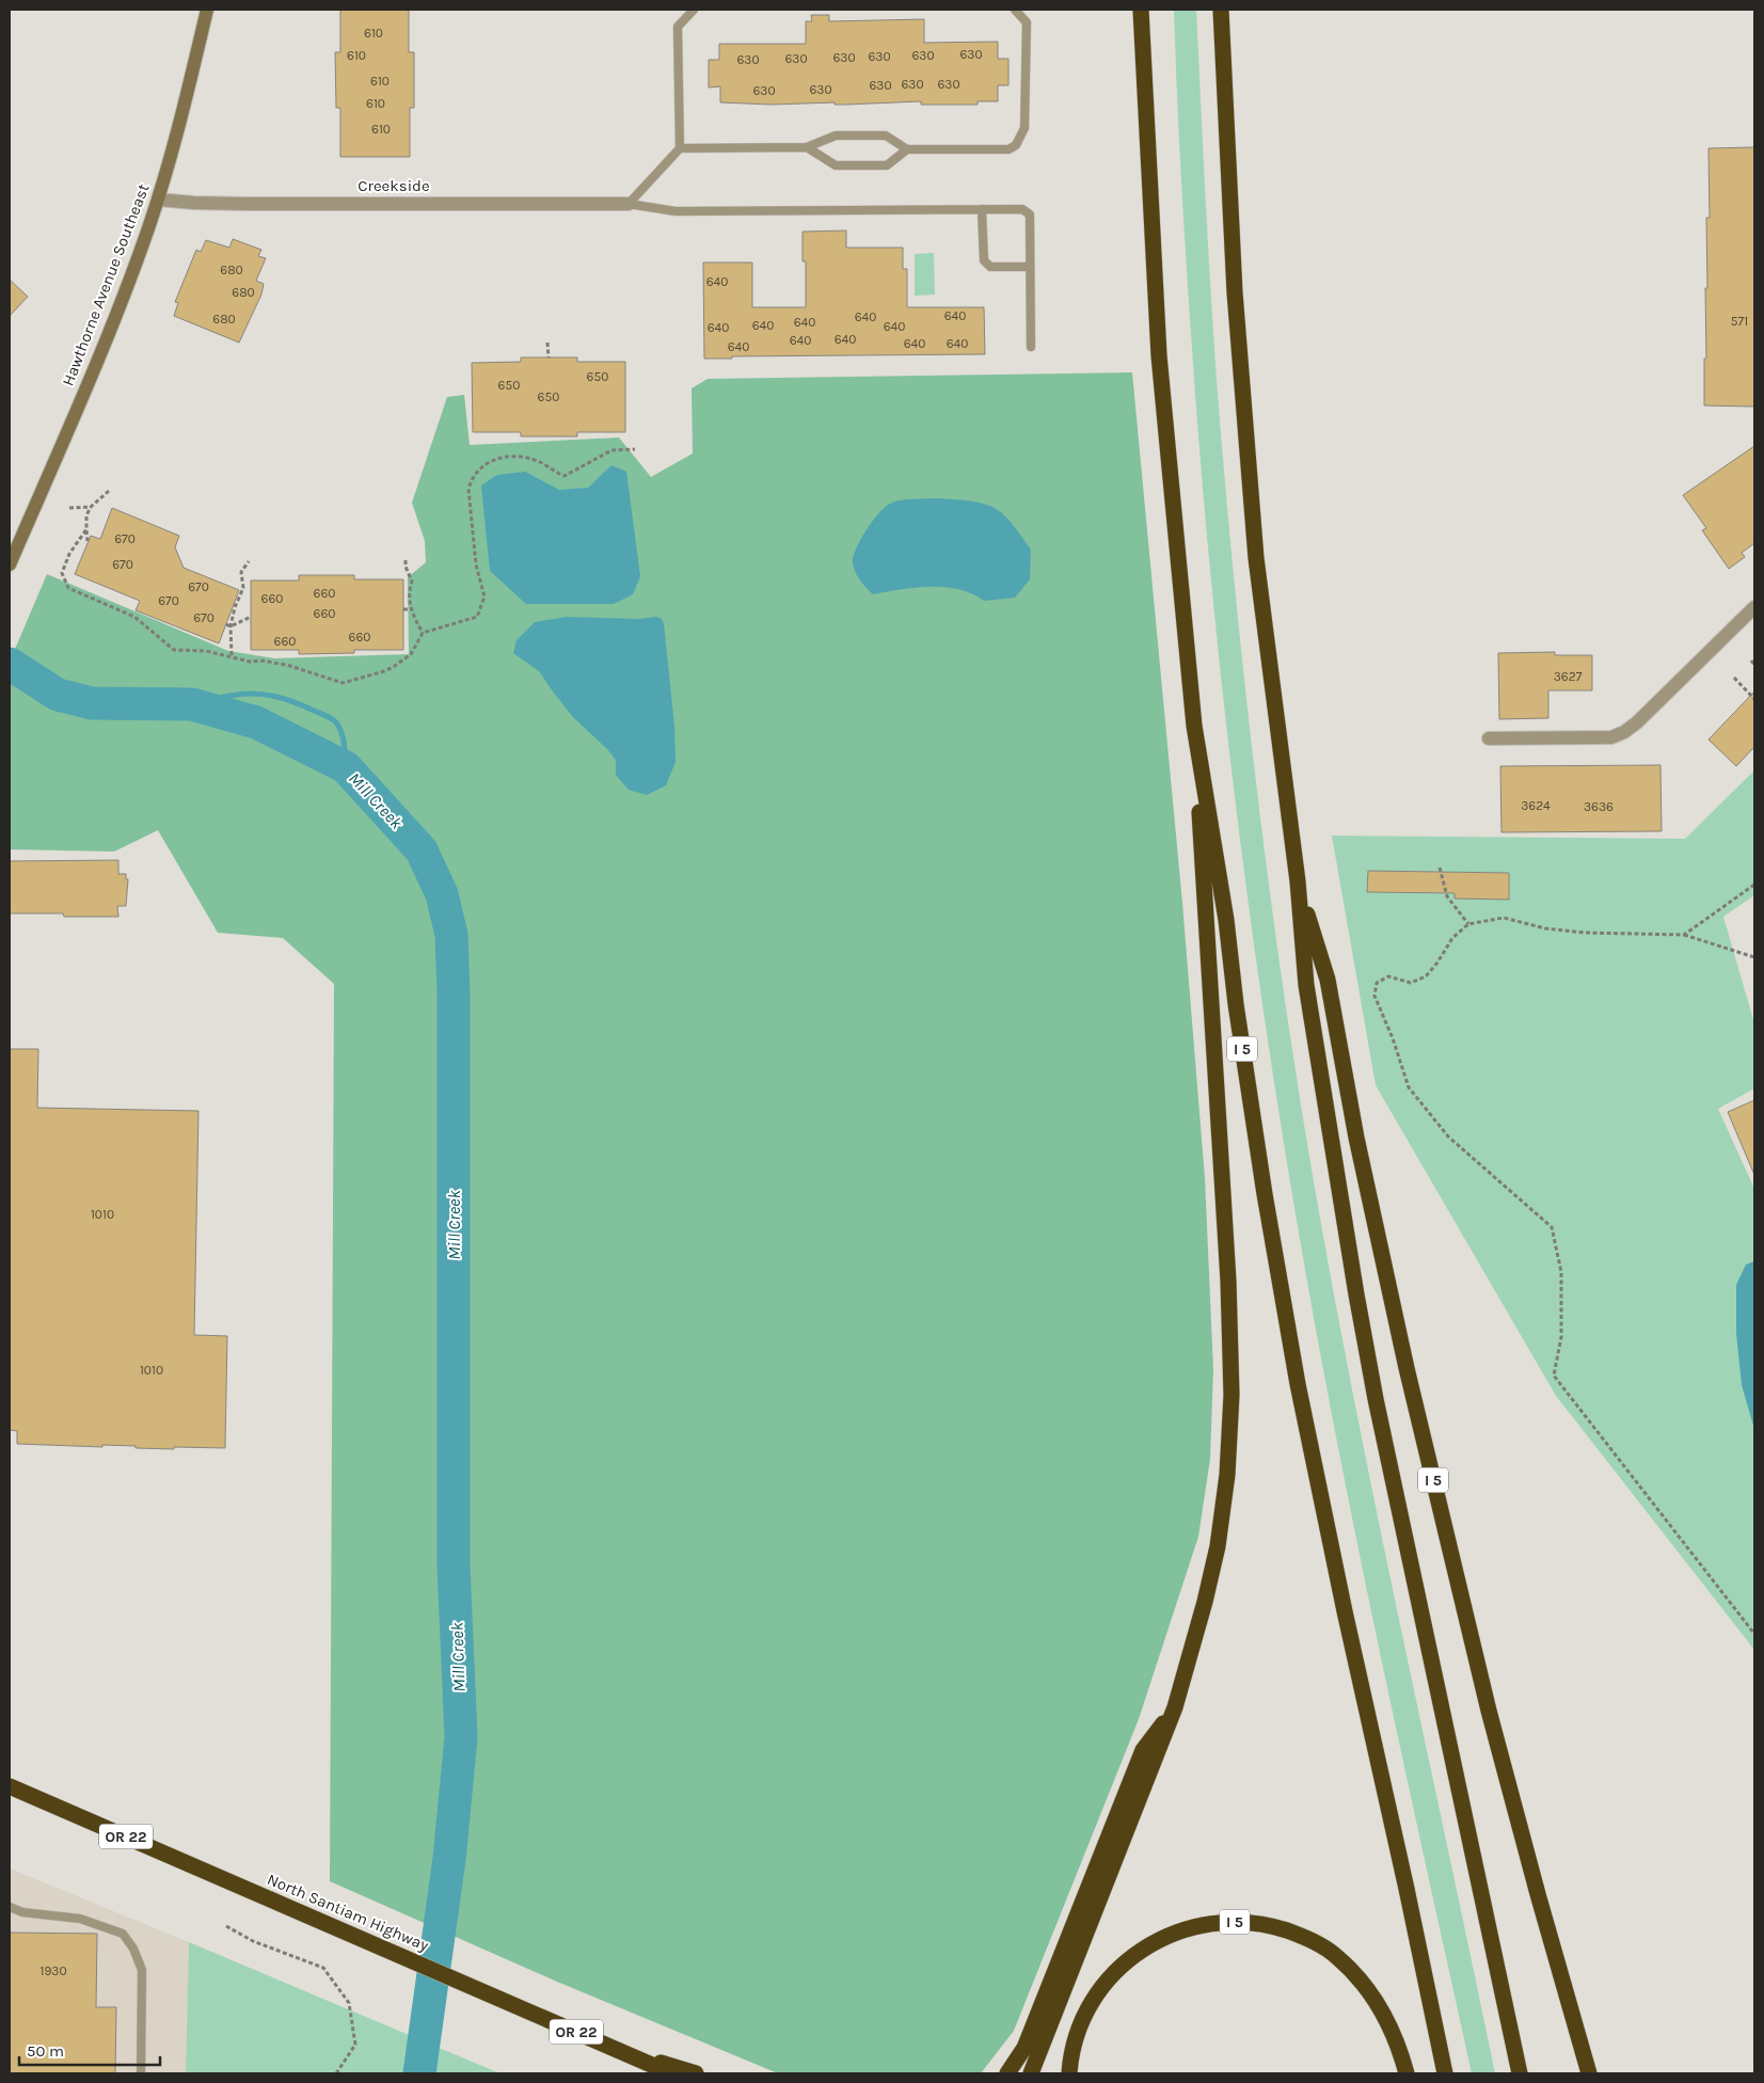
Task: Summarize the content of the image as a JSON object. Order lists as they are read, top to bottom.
{
  "streets": {
    "highway": ["I 5", "OR 22", "North Santiam Highway"],
    "main road": ["Hawthorne Avenue Southeast"],
    "street": ["Creekside"]
  },
  "crossings": [
    ["Creekside", "Hawthorne Avenue Southeast"]
  ],
  "water": ["Mill Creek"],
  "house_numbers": [
    "610",
    "630",
    "610",
    "630",
    "630",
    "630",
    "630",
    "630",
    "610",
    "630",
    "630",
    "630",
    "630",
    "630",
    "610",
    "610",
    "680",
    "640",
    "680",
    "640",
    "640",
    "680",
    "571",
    "640",
    "640",
    "640",
    "640",
    "640",
    "640",
    "640",
    "640",
    "640",
    "650",
    "650",
    "650",
    "670",
    "670",
    "670",
    "660",
    "660",
    "670",
    "660",
    "670",
    "660",
    "660",
    "3627",
    "3624",
    "3636",
    "1010",
    "1010",
    "1930"
  ],
  "scale_bar": "50 m"
}
